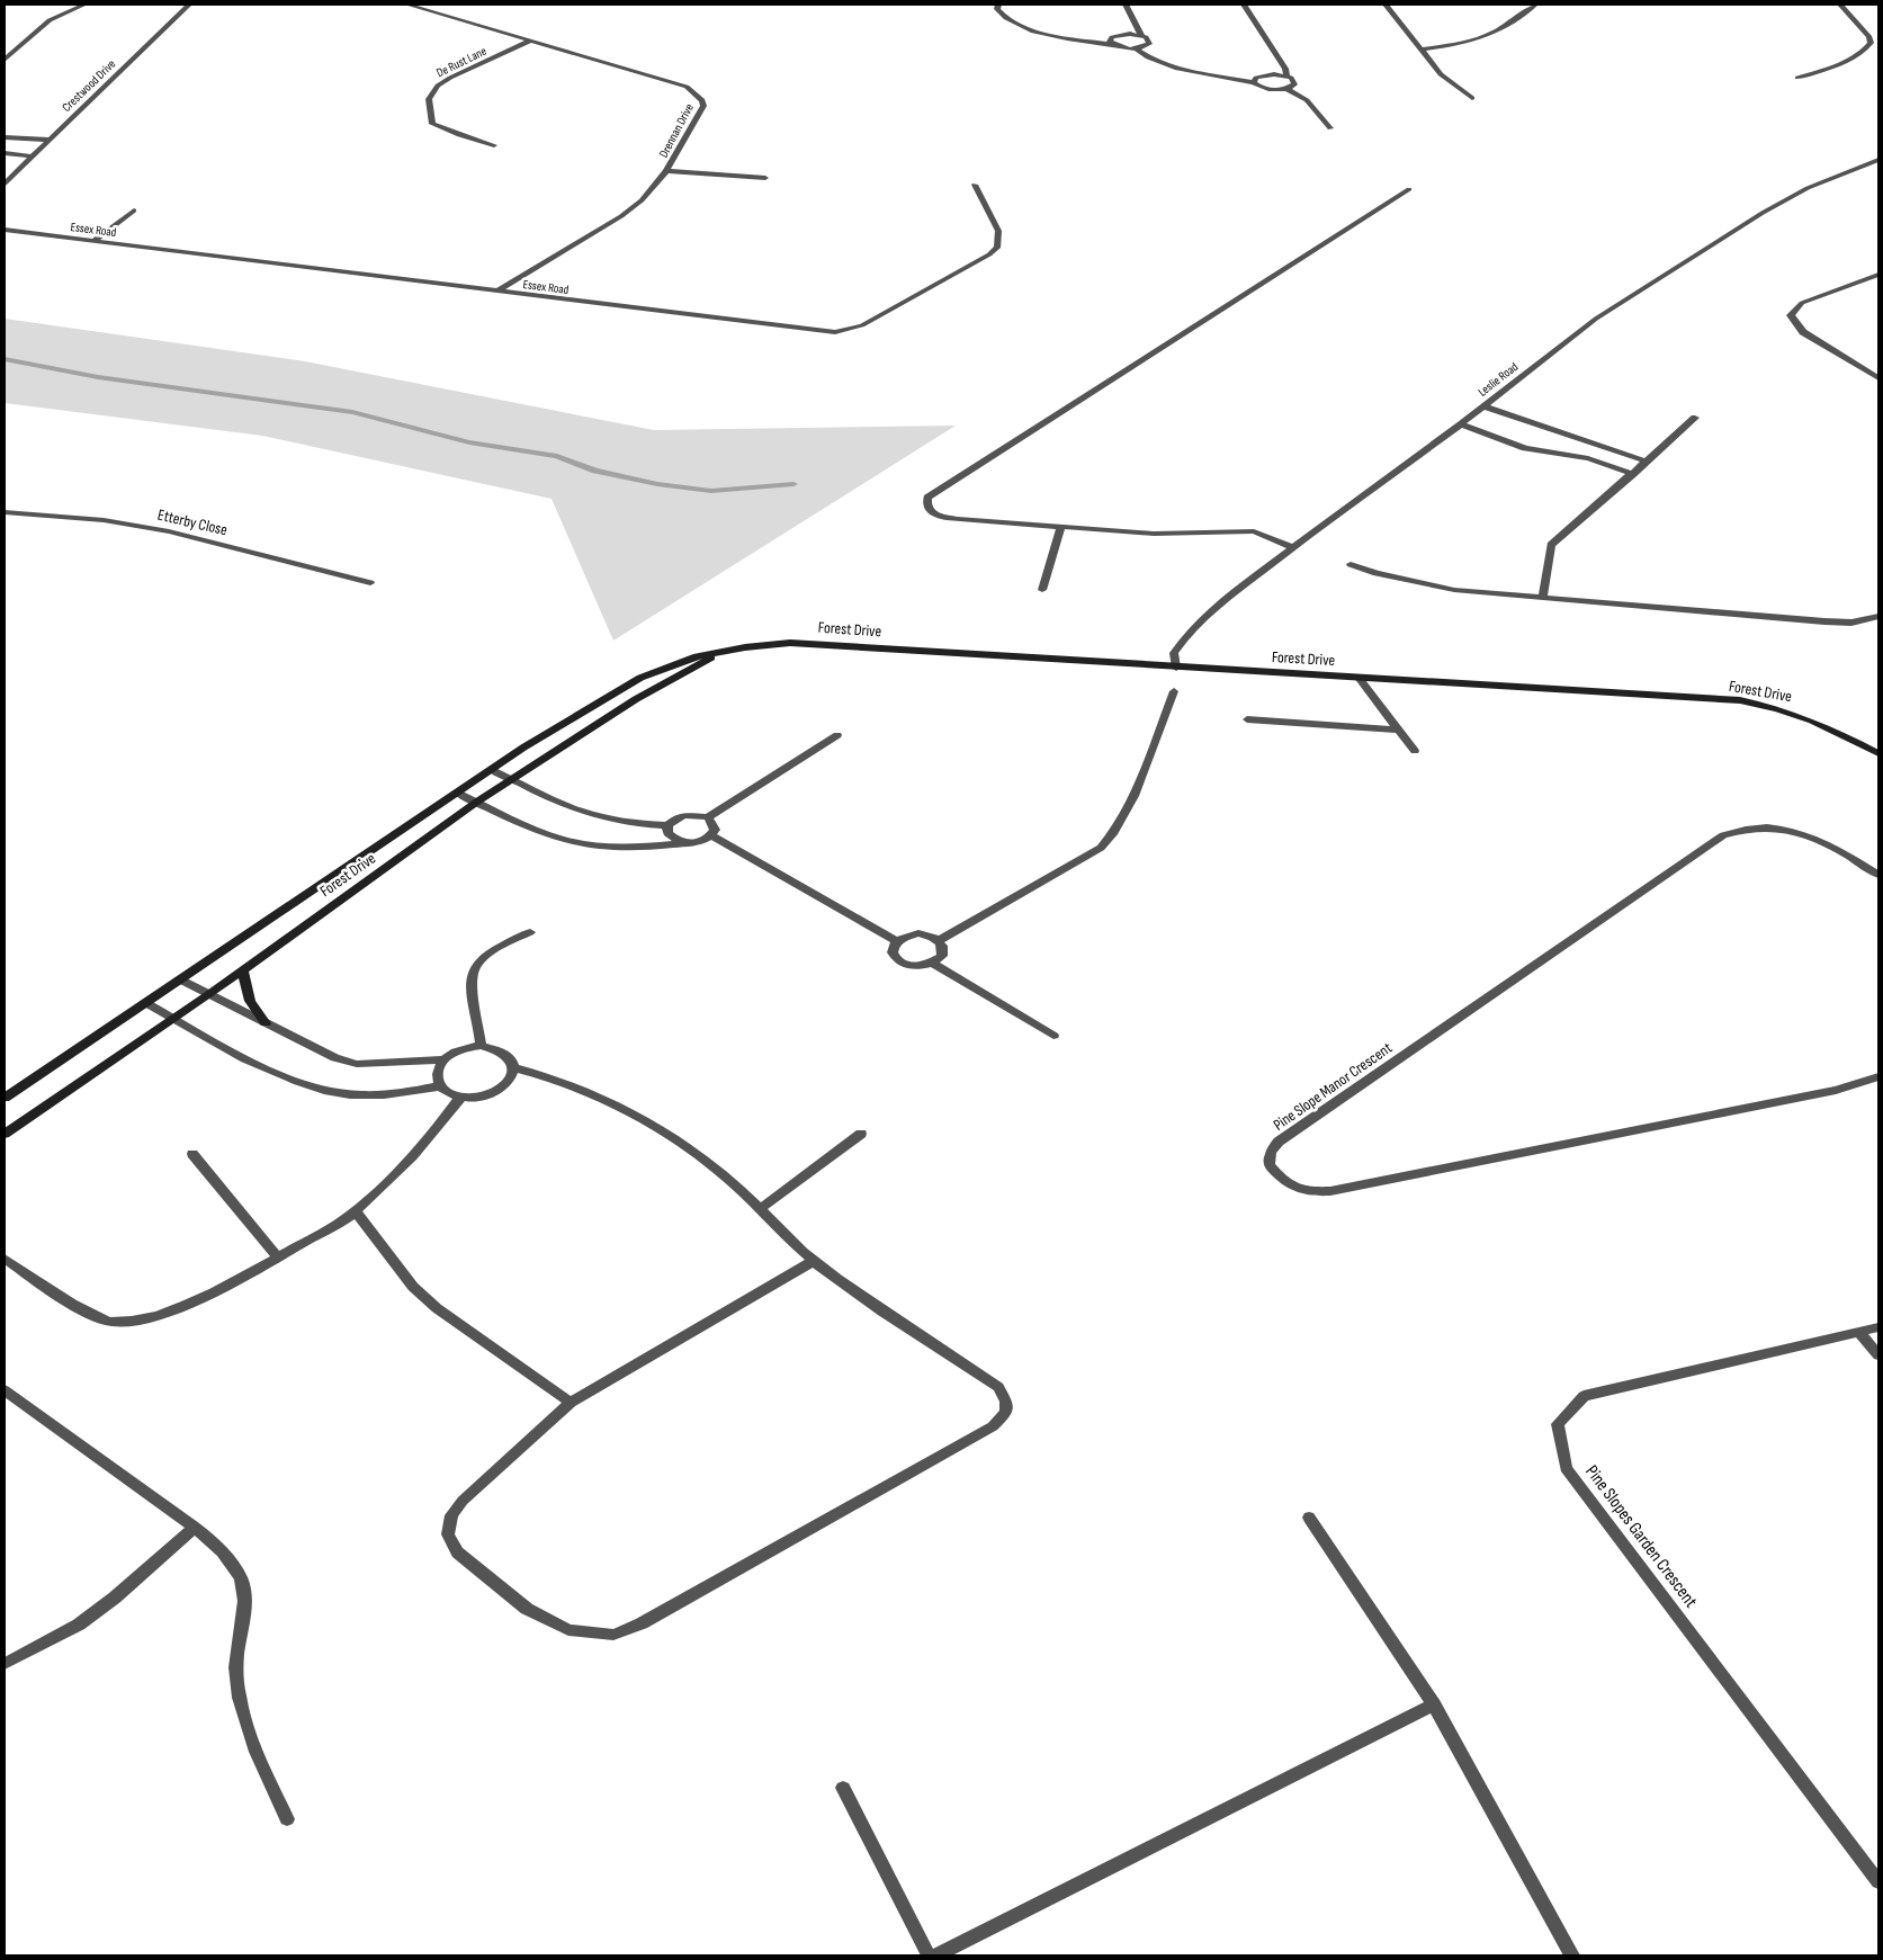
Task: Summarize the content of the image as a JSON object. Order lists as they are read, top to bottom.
{
  "streets": {
    "street": [
      "De Rust Lane",
      "Crestwood Drive",
      "Drennan Drive",
      "Essex Road",
      "Leslie Road",
      "Etterby Close",
      "Forest Drive",
      "Pine Slope Manor Crescent",
      "Pine Slopes Garden Crescent"
    ]
  },
  "crossings": [
    ["De Rust Lane", "Drennan Drive"],
    ["Drennan Drive", "Essex Road"],
    ["Leslie Road", "Forest Drive"]
  ]
}
